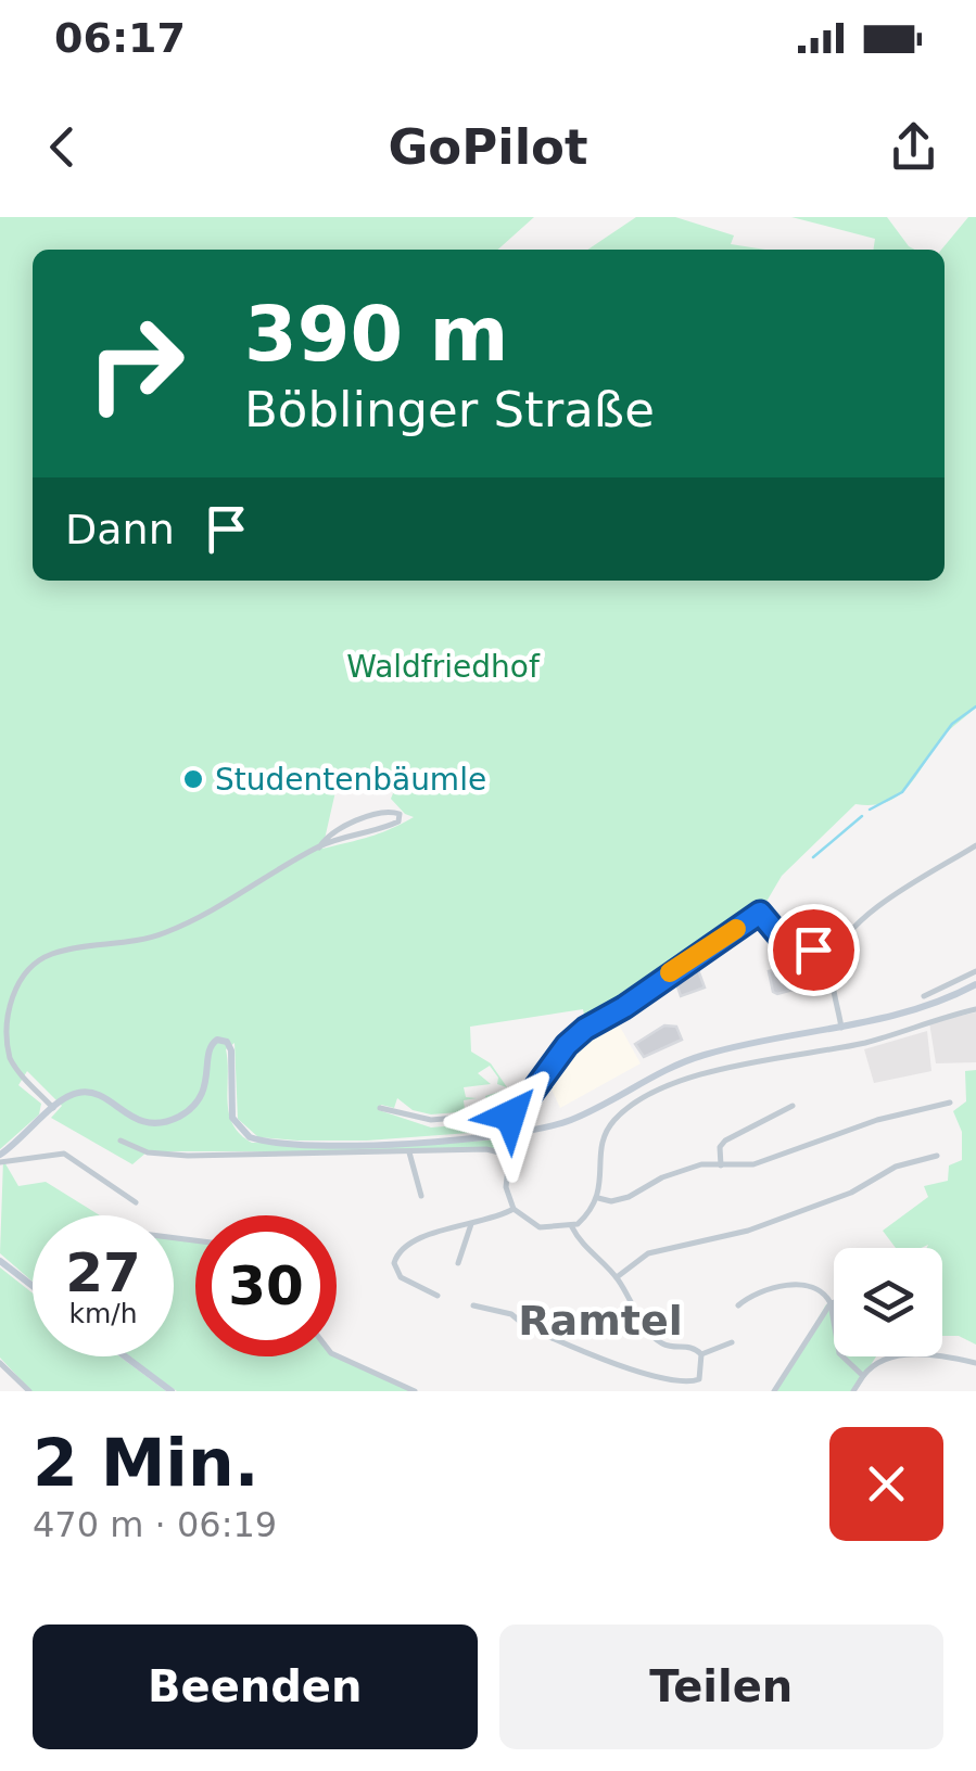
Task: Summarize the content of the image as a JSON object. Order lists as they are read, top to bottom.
{
  "districts": ["Ramtel"],
  "parks": ["Waldfriedhof"],
  "places": ["Studentenbäumle"],
  "page": {
    "status": "06:17",
    "header": "GoPilot",
    "turn": ["390 m", "Böblinger Straße"],
    "then": "Dann",
    "speed": "27 km/h",
    "limit": "30",
    "heading": ["2 Min.", "470 m · 06:19"],
    "buttons": ["Beenden", "Teilen"]
  }
}
